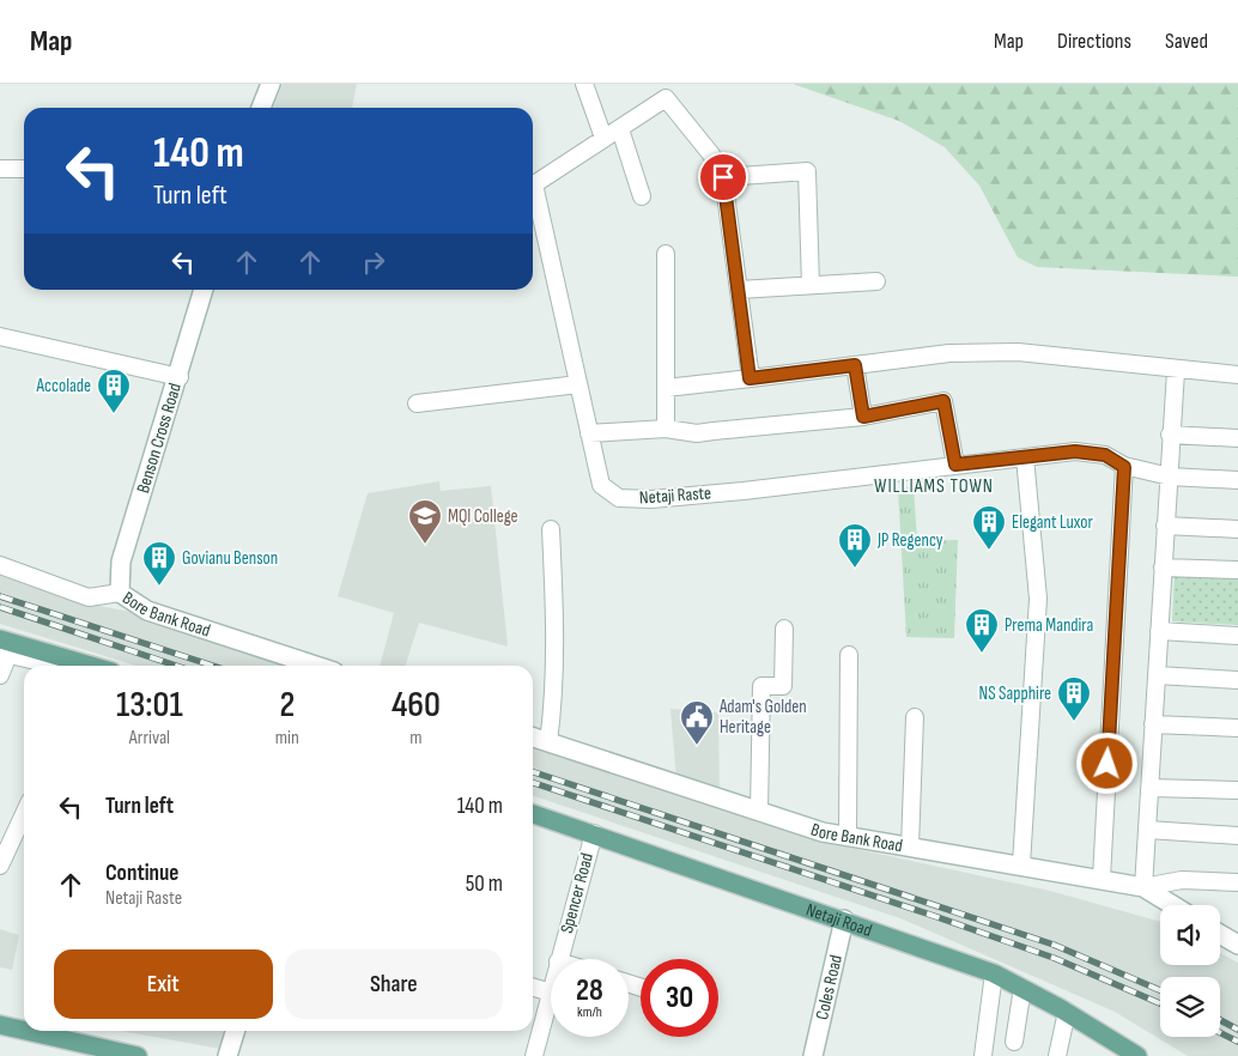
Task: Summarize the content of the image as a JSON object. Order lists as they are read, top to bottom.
{
  "streets": {
    "main road": ["Netaji Road"],
    "street": [
      "Benson Cross Road",
      "Netaji Raste",
      "Bore Bank Road",
      "Spencer Road",
      "Coles Road"
    ]
  },
  "crossings": [
    ["Benson Cross Road", "Bore Bank Road"],
    ["Spencer Road", "Netaji Road"],
    ["Netaji Road", "Coles Road"]
  ],
  "districts": ["WILLIAMS TOWN"],
  "places": {
    "building": [
      "Accolade",
      "Elegant Luxor",
      "JP Regency",
      "Govianu Benson",
      "Prema Mandira",
      "NS Sapphire"
    ],
    "school or university": ["MQI College"],
    "public building": ["Adam's Golden Heritage"]
  },
  "page": {
    "header": "Map",
    "nav": ["Map", "Directions", "Saved"],
    "turn": ["140 m", "Turn left"],
    "eta": [
      "13:01",
      "Arrival",
      "2",
      "min",
      "460",
      "m"
    ],
    "list": [
      {
        "name": "Turn left",
        "value": "140 m"
      },
      {
        "name": "Continue",
        "note": "Netaji Raste",
        "value": "50 m"
      }
    ],
    "buttons": ["Exit", "Share"],
    "speed": "28 km/h",
    "limit": "30"
  }
}
